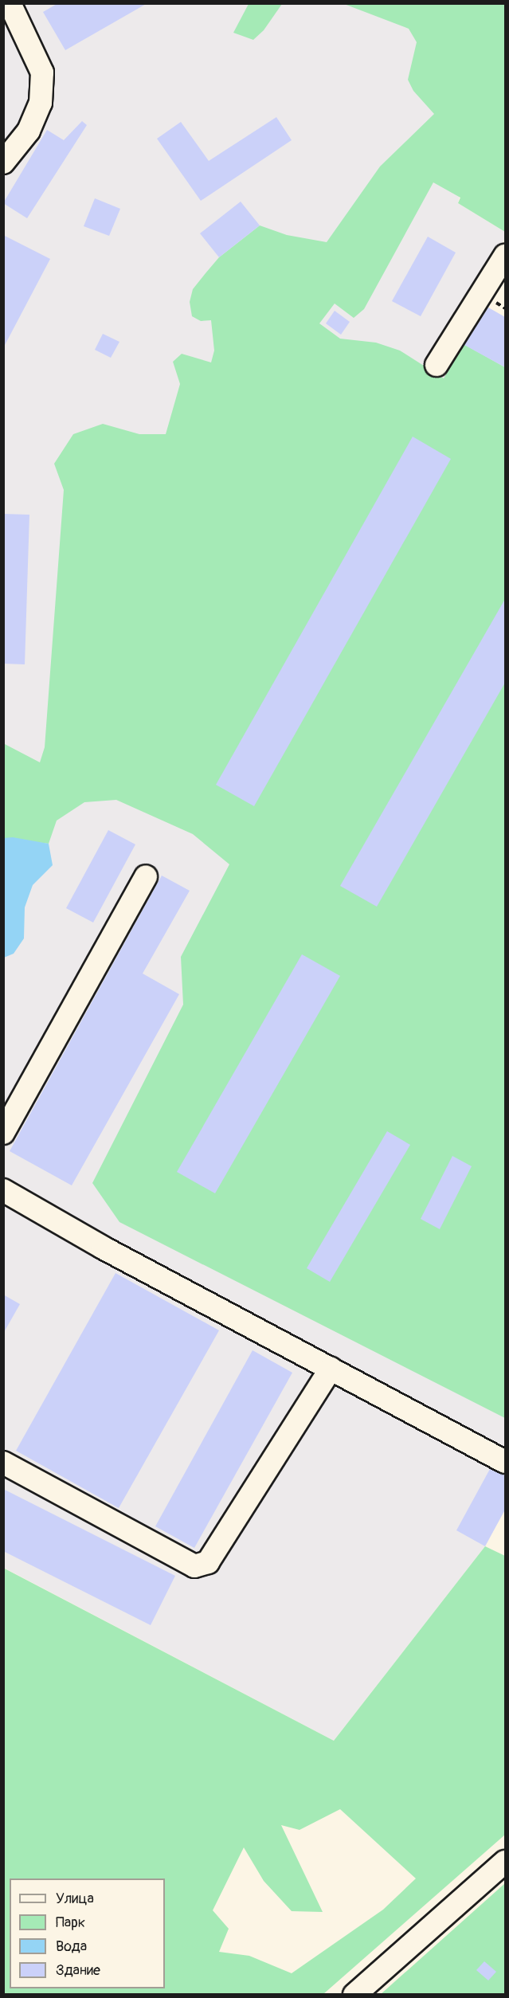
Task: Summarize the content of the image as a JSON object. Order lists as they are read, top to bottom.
{
  "legend": [
    "Улица",
    "Парк",
    "Вода",
    "Здание"
  ]
}
